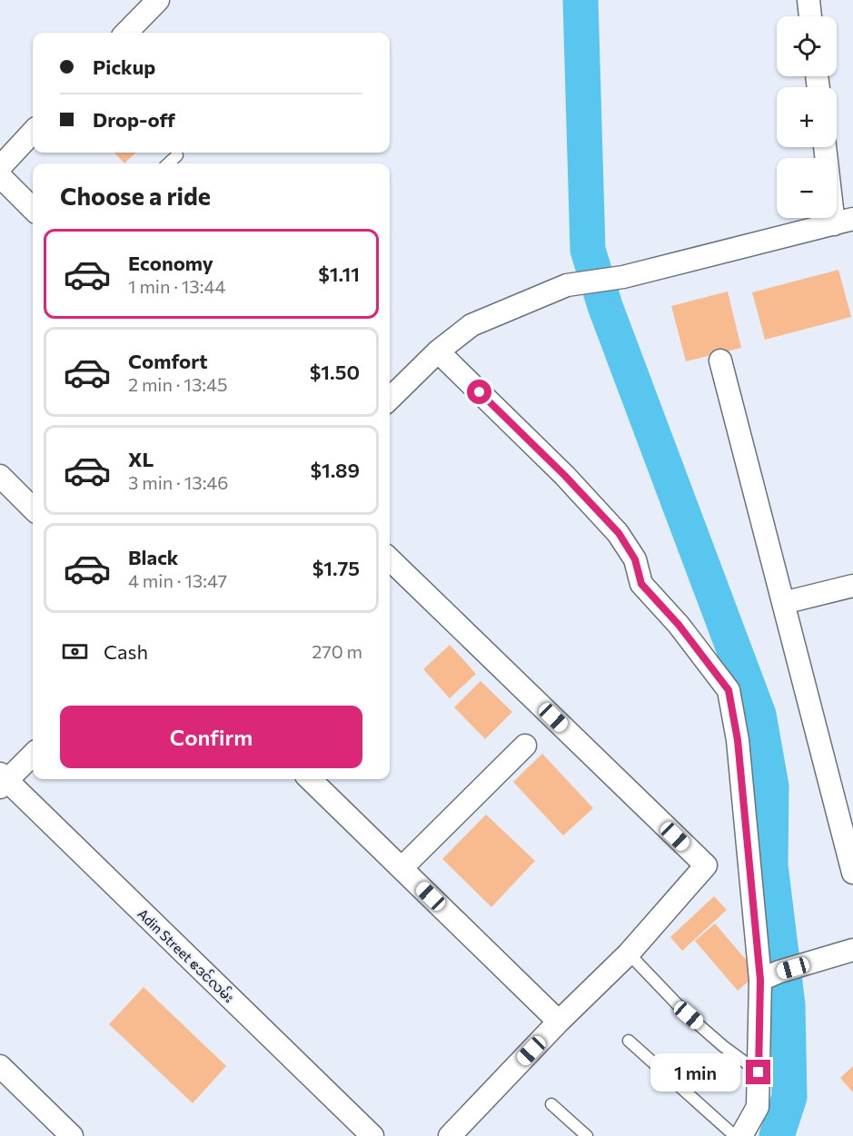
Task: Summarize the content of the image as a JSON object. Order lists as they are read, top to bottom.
{
  "streets": {
    "street": ["Adin Street ဧဒင်လမ်း"]
  },
  "page": {
    "map_buttons": ["+", "−"],
    "banner": ["Pickup", "Drop-off"],
    "heading": "Choose a ride",
    "list": [
      {
        "name": "Economy",
        "note": "1 min · 13:44",
        "value": "$1.11"
      },
      {
        "name": "Comfort",
        "note": "2 min · 13:45",
        "value": "$1.50"
      },
      {
        "name": "XL",
        "note": "3 min · 13:46",
        "value": "$1.89"
      },
      {
        "name": "Black",
        "note": "4 min · 13:47",
        "value": "$1.75"
      }
    ],
    "pay": ["Cash", "270 m"],
    "buttons": "Confirm",
    "bubble": "1 min"
  }
}
